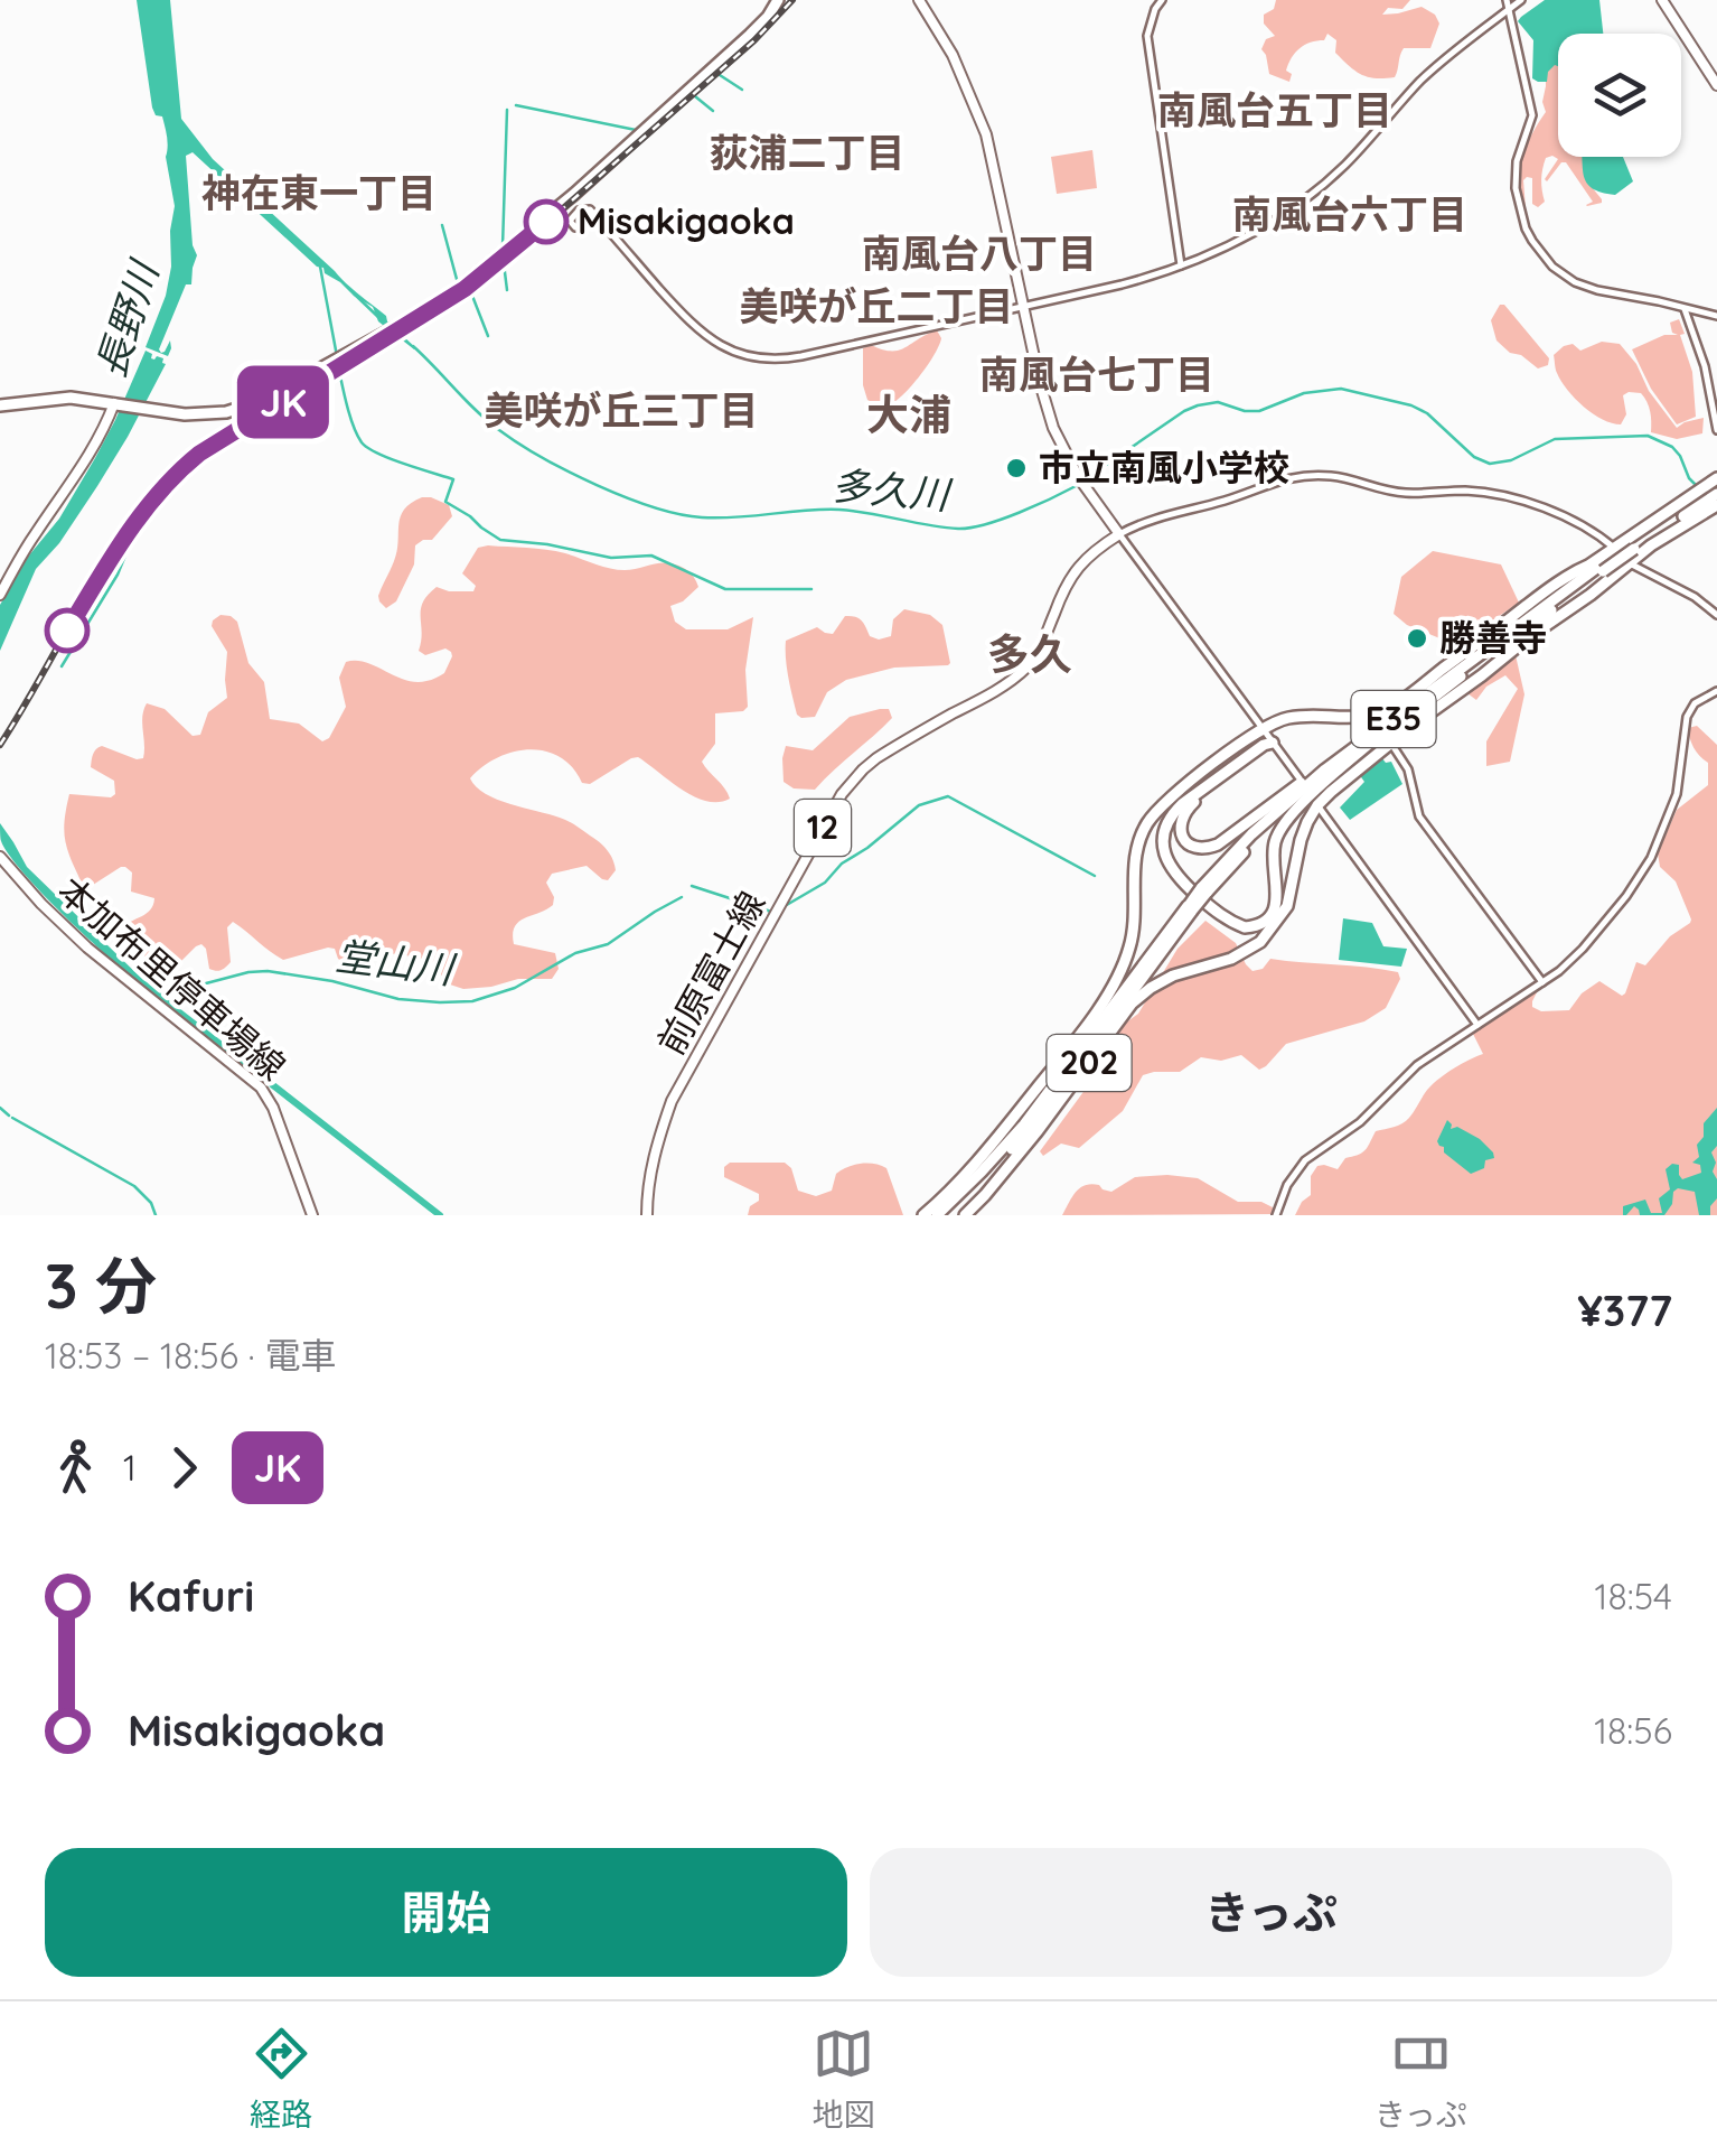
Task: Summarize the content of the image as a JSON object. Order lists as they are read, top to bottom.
{
  "streets": {
    "highway": ["E35", "202"],
    "main road": ["12", "前原富士線", "本加布里停車場線"]
  },
  "crossings": [
    ["E35", "202"]
  ],
  "districts": [
    "南風台五丁目",
    "荻浦二丁目",
    "神在東一丁目",
    "南風台六丁目",
    "南風台八丁目",
    "美咲が丘二丁目",
    "南風台七丁目",
    "美咲が丘三丁目",
    "大浦",
    "多久"
  ],
  "water": ["長野川", "多久川", "堂山川"],
  "places": ["Misakigaoka", "市立南風小学校", "勝善寺"],
  "page": {
    "on_map": "JK",
    "heading": ["3 分", "18:53 – 18:56 · 電車", "¥377"],
    "legs": ["1", "JK"],
    "list": [
      {
        "name": "Kafuri",
        "value": "18:54"
      },
      {
        "name": "Misakigaoka",
        "value": "18:56"
      }
    ],
    "buttons": ["開始", "きっぷ"],
    "tabs": ["経路", "地図", "きっぷ"]
  }
}
